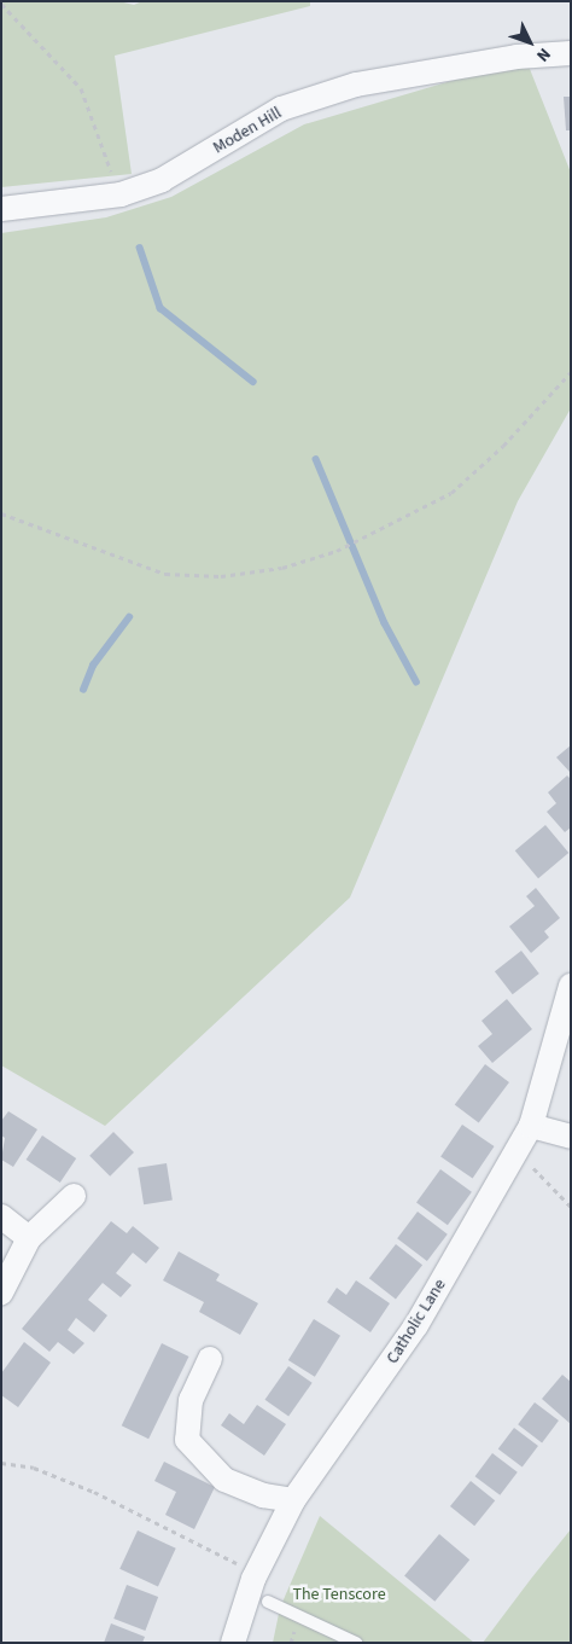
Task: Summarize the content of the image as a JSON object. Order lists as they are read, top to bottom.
{
  "streets": {
    "street": ["Moden Hill", "Catholic Lane"]
  },
  "parks": ["The Tenscore"],
  "north": "bottom right"
}
